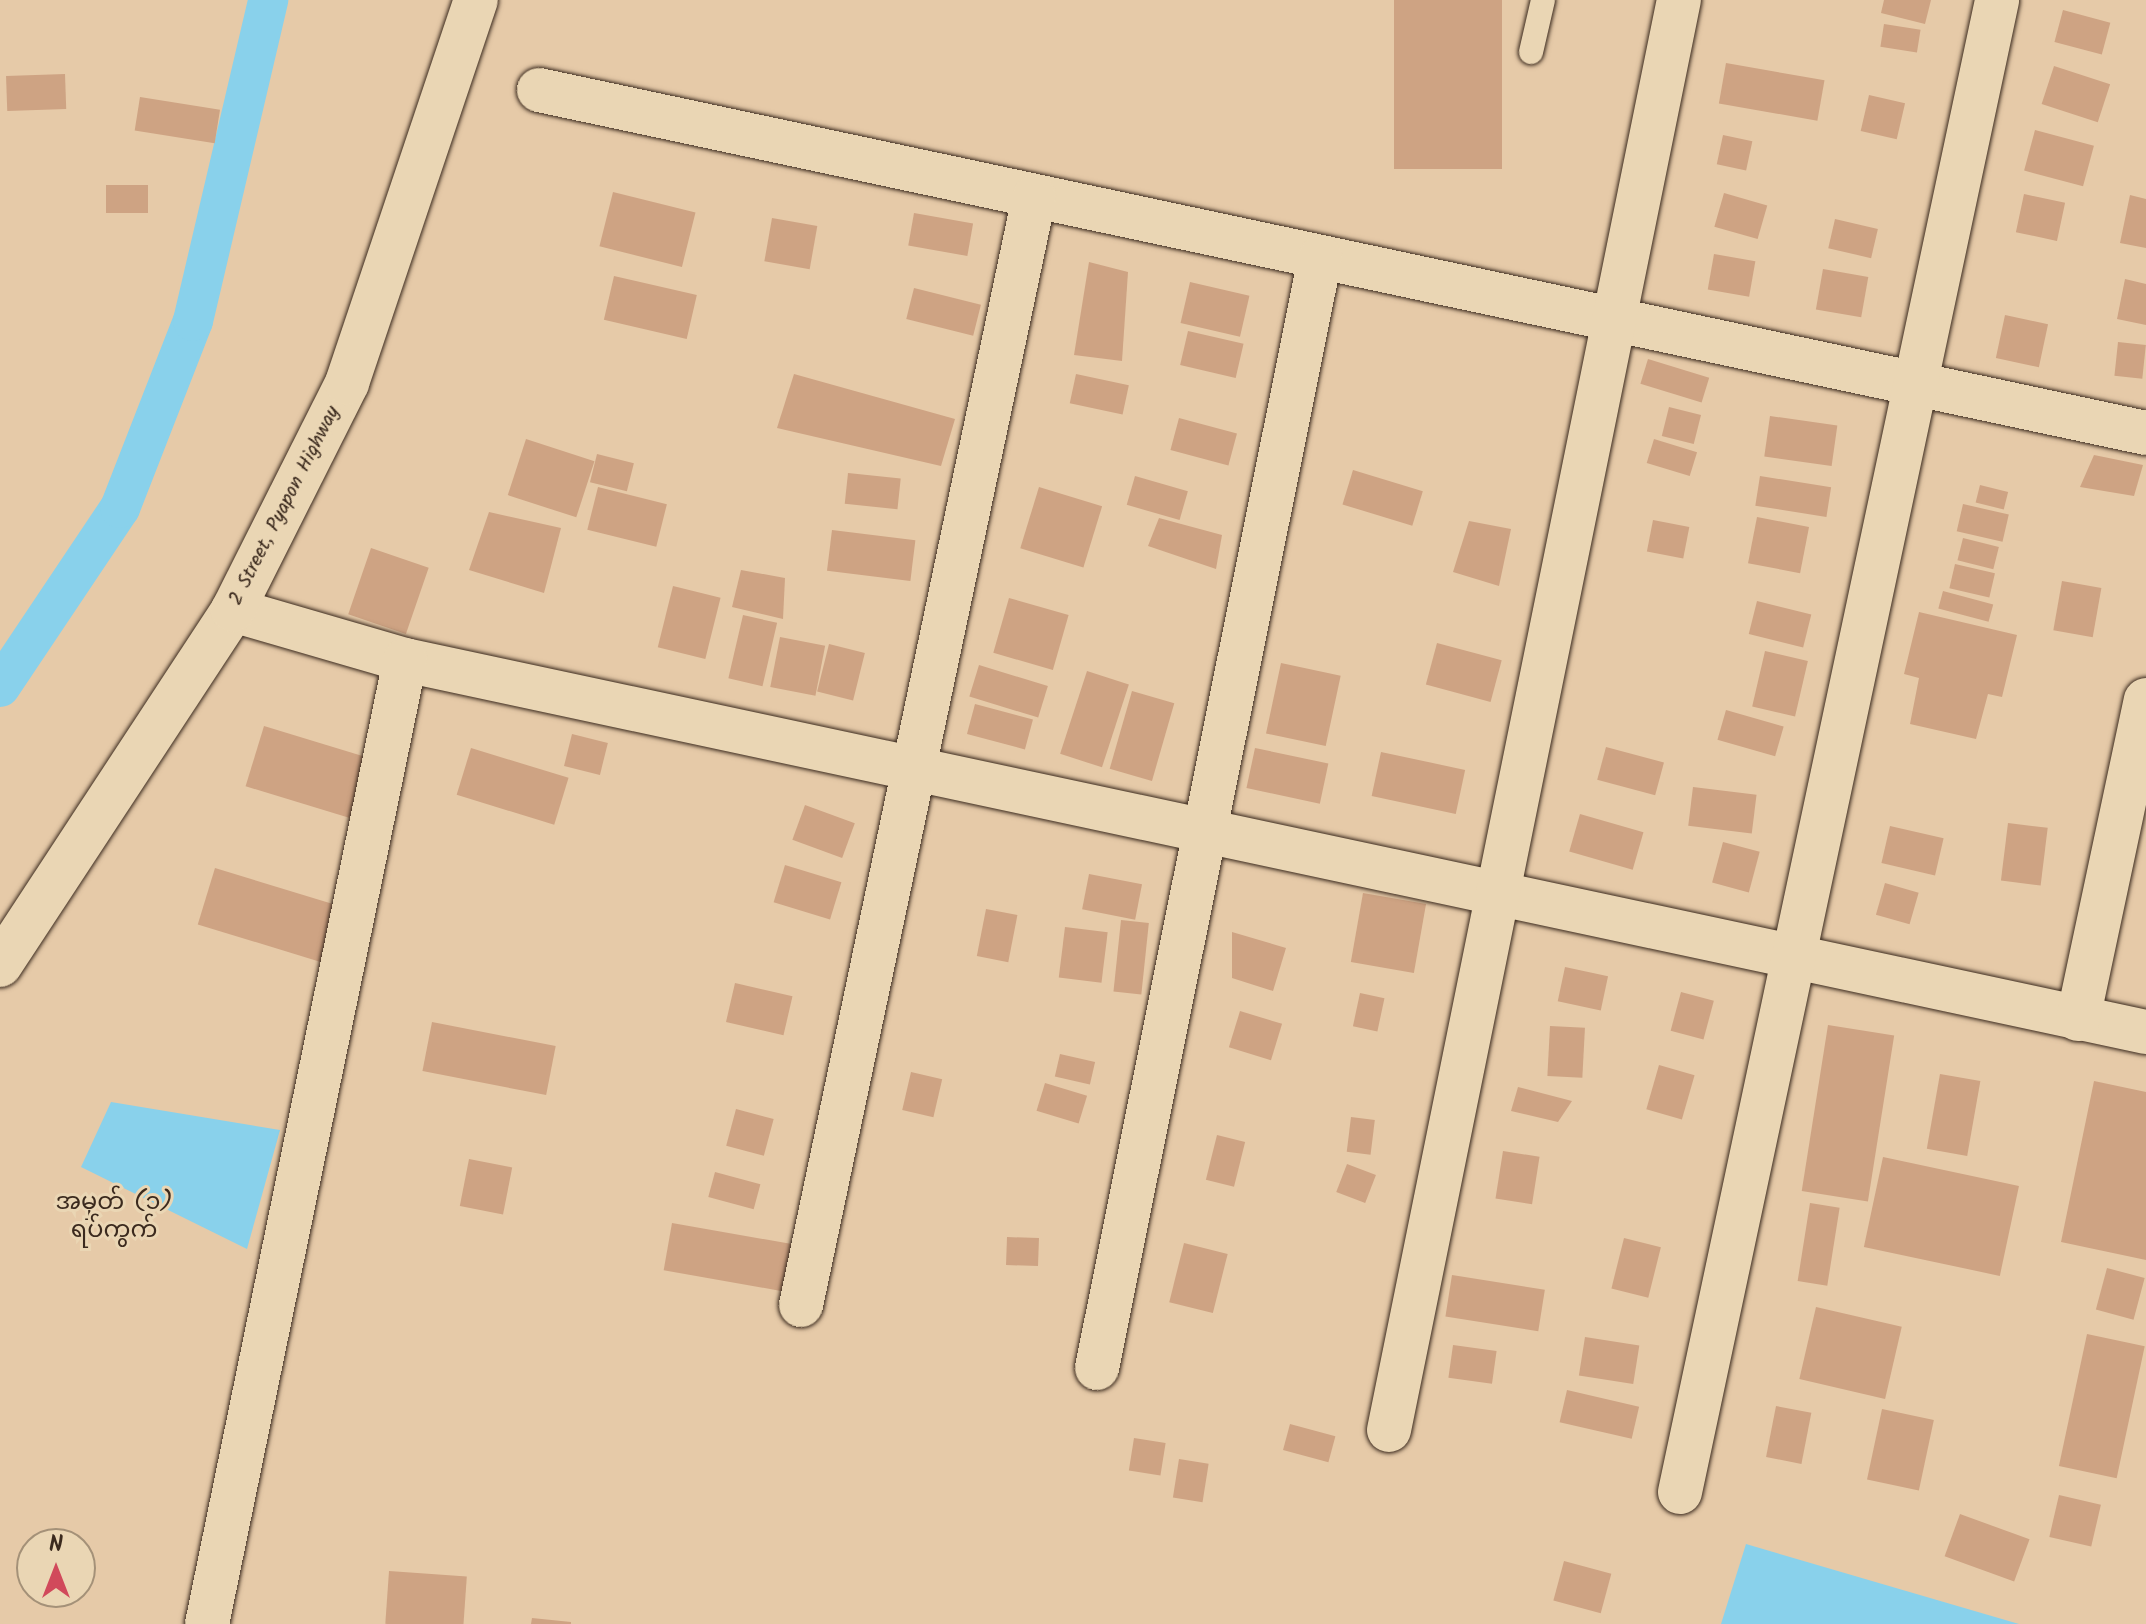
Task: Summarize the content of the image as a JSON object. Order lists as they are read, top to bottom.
{
  "streets": {
    "street": ["2 Street, Pyapon Highway"]
  },
  "districts": ["အမှတ် (၁) ရပ်ကွက်"],
  "north": "top"
}
